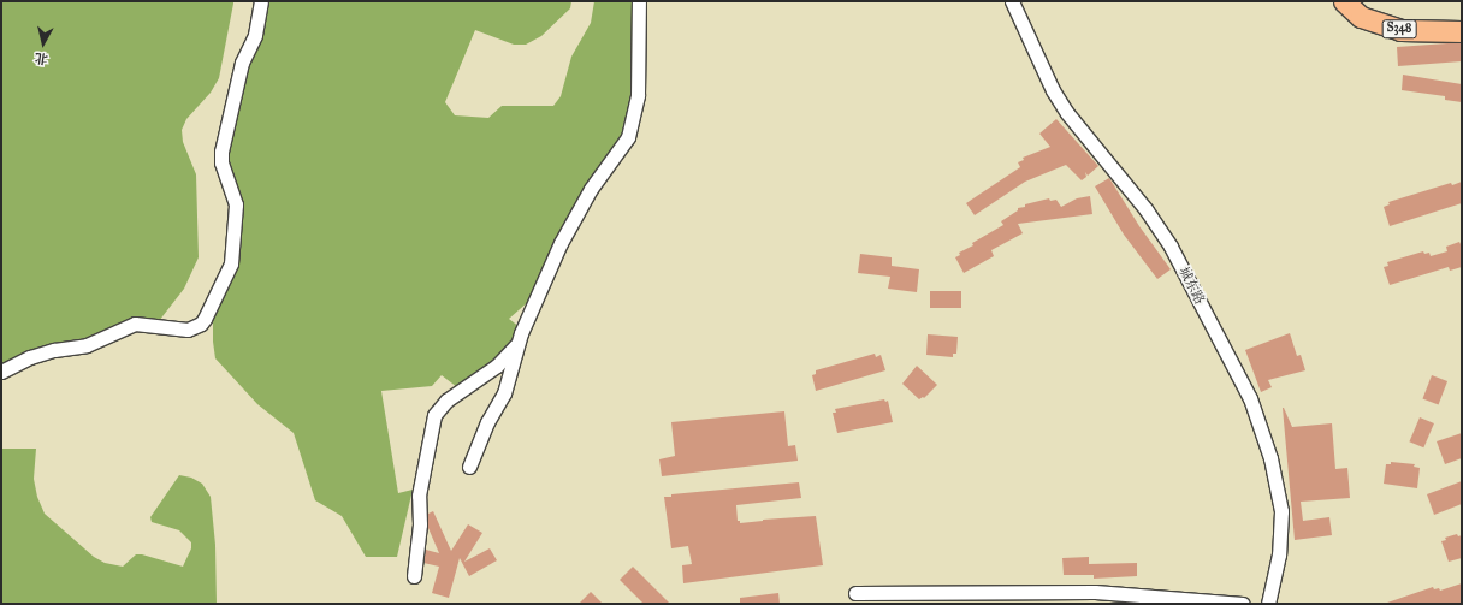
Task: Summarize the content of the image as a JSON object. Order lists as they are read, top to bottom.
{
  "streets": {
    "main road": ["S348"],
    "street": ["城东路"]
  },
  "north": "bottom"
}
